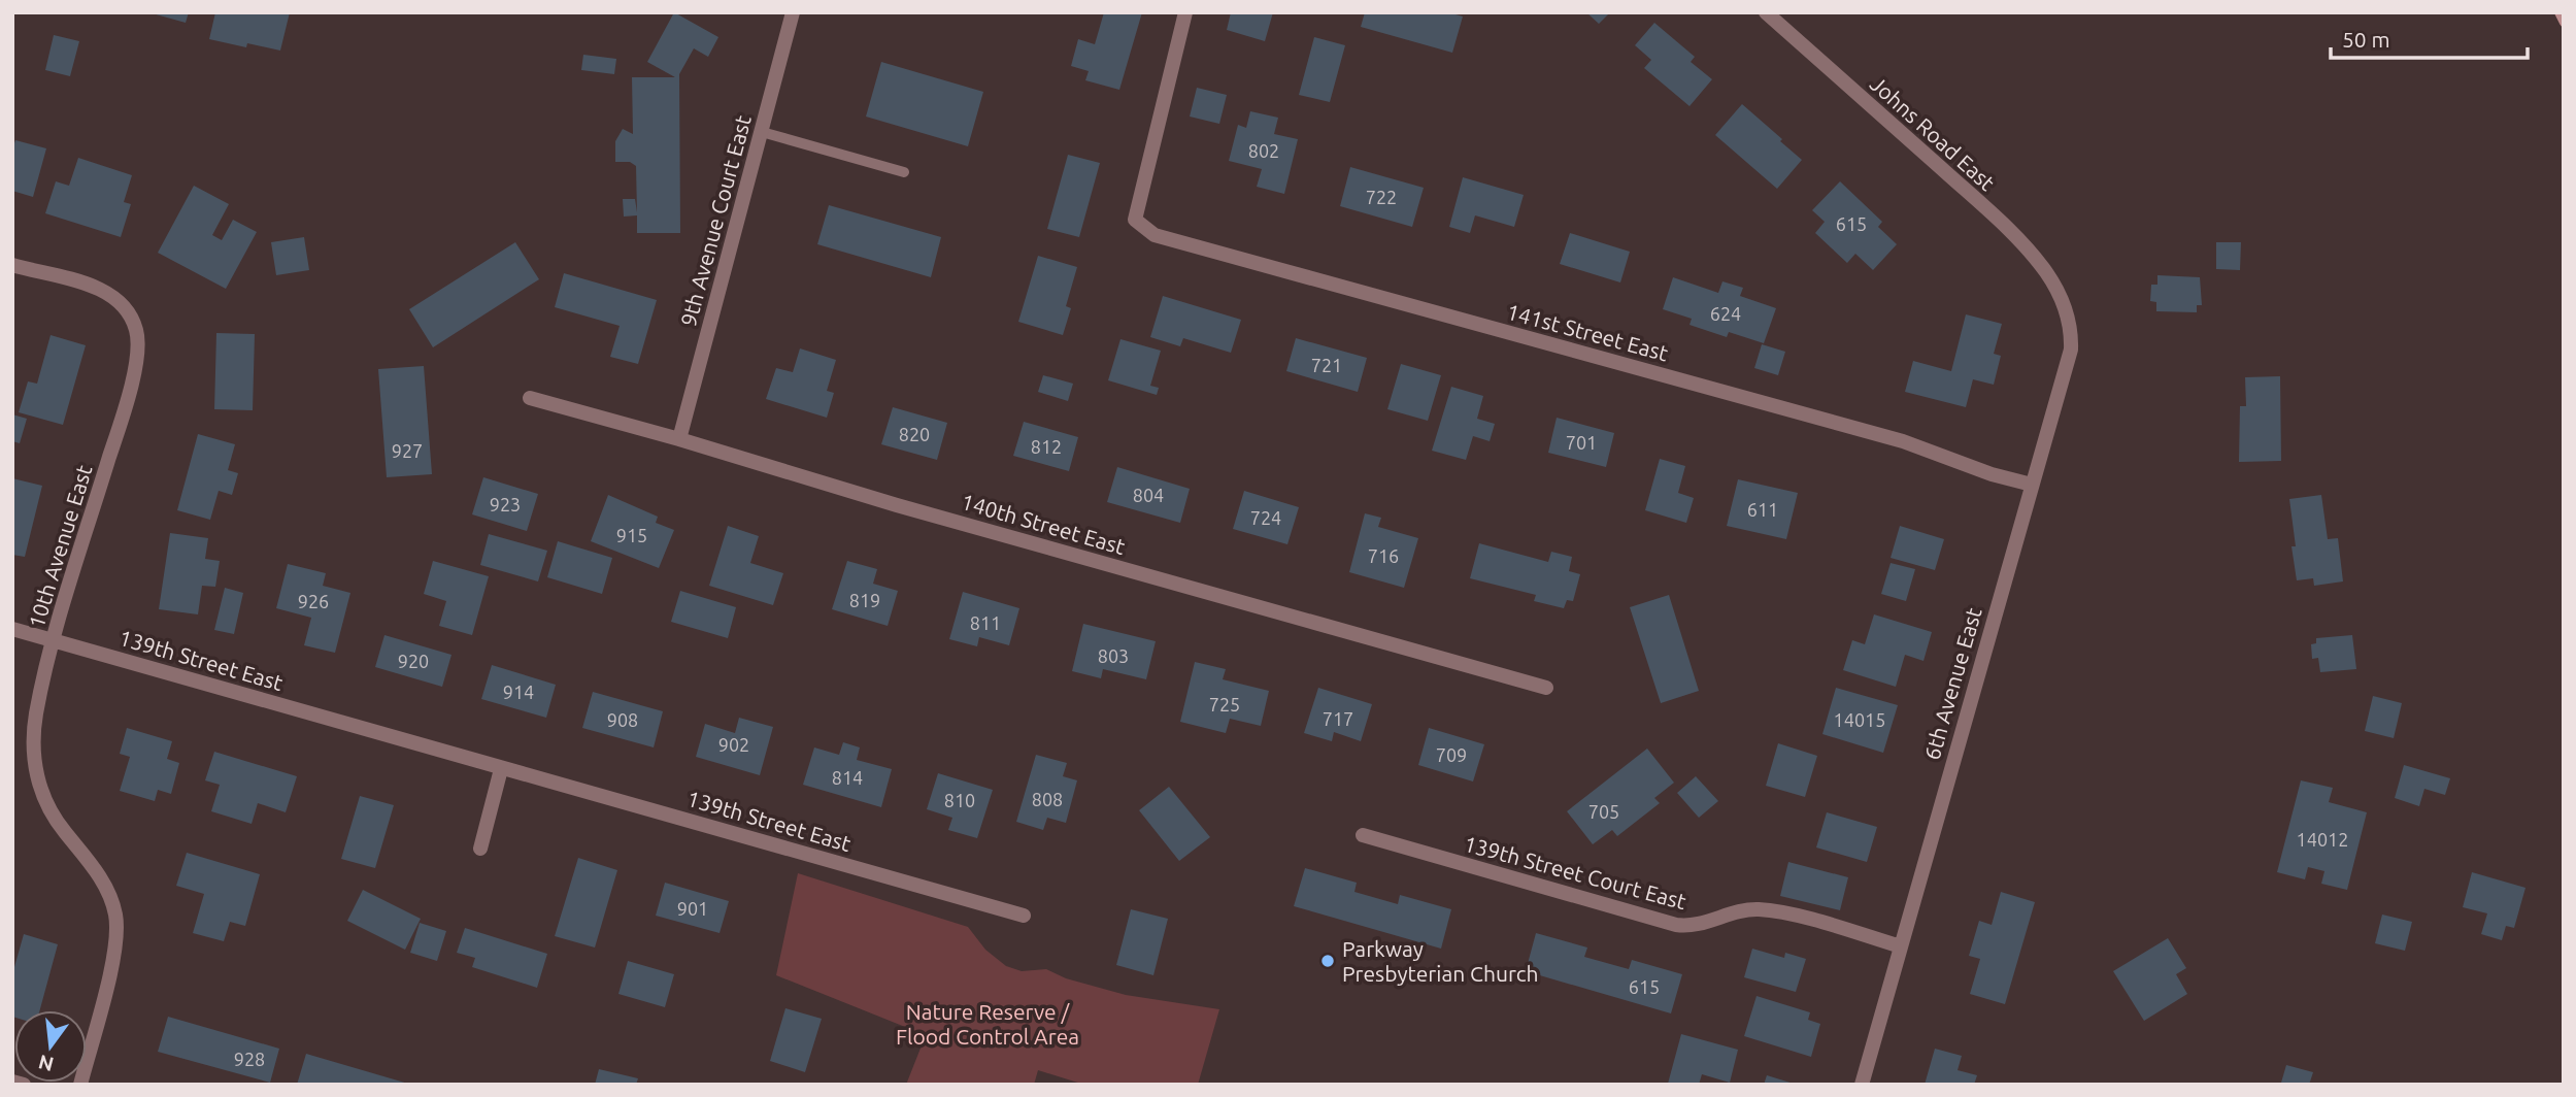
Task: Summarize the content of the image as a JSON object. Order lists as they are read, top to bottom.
{
  "streets": {
    "street": [
      "Johns Road East",
      "9th Avenue Court East",
      "141st Street East",
      "140th Street East",
      "10th Avenue East",
      "139th Street East",
      "6th Avenue East",
      "139th Street Court East"
    ]
  },
  "crossings": [
    ["Johns Road East", "6th Avenue East"],
    ["9th Avenue Court East", "140th Street East"],
    ["141st Street East", "6th Avenue East"],
    ["10th Avenue East", "139th Street East"],
    ["6th Avenue East", "139th Street Court East"]
  ],
  "parks": ["Nature Reserve / Flood Control Area"],
  "places": ["Parkway Presbyterian Church"],
  "house_numbers": [
    "802",
    "722",
    "615",
    "624",
    "721",
    "820",
    "701",
    "812",
    "927",
    "804",
    "923",
    "611",
    "724",
    "915",
    "716",
    "819",
    "926",
    "811",
    "803",
    "920",
    "914",
    "725",
    "717",
    "908",
    "14015",
    "902",
    "709",
    "814",
    "808",
    "810",
    "705",
    "14012",
    "901",
    "615",
    "928"
  ],
  "scale_bar": "50 m",
  "north": "bottom"
}
